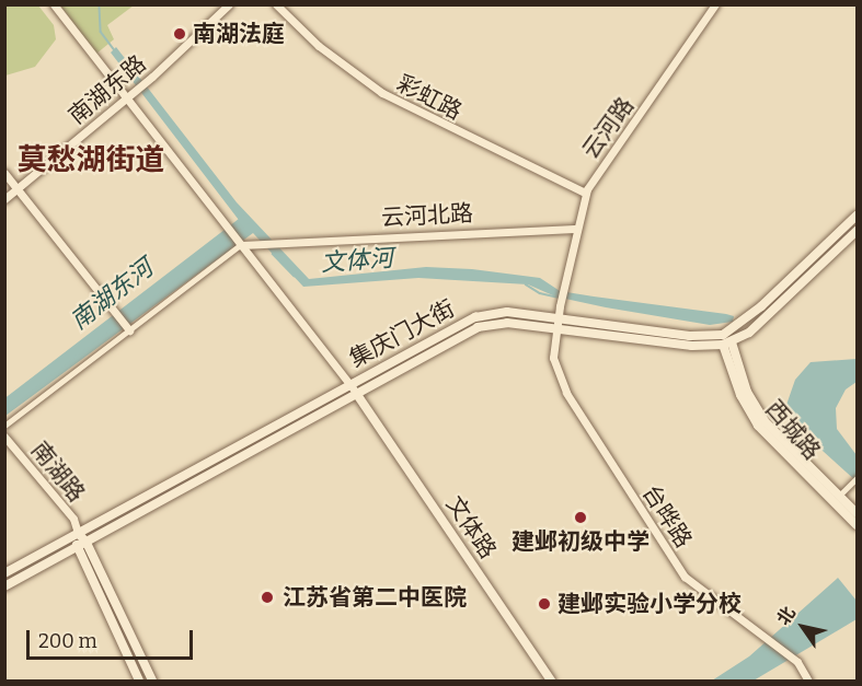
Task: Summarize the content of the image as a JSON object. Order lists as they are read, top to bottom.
{
  "streets": {
    "main road": ["集庆门大街", "西城路", "文体路"],
    "street": [
      "南湖东路",
      "彩虹路",
      "云河路",
      "云河北路",
      "南湖路",
      "台晔路"
    ]
  },
  "crossings": [
    ["彩虹路", "云河路"],
    ["云河路", "云河北路"],
    ["云河路", "台晔路"],
    ["集庆门大街", "西城路"],
    ["集庆门大街", "南湖路"],
    ["集庆门大街", "台晔路"],
    ["集庆门大街", "文体路"]
  ],
  "districts": ["莫愁湖街道"],
  "water": ["文体河", "南湖东河"],
  "places": [
    "南湖法庭",
    "建邺初级中学",
    "江苏省第二中医院",
    "建邺实验小学分校"
  ],
  "scale_bar": "200 m",
  "north": "top left"
}
